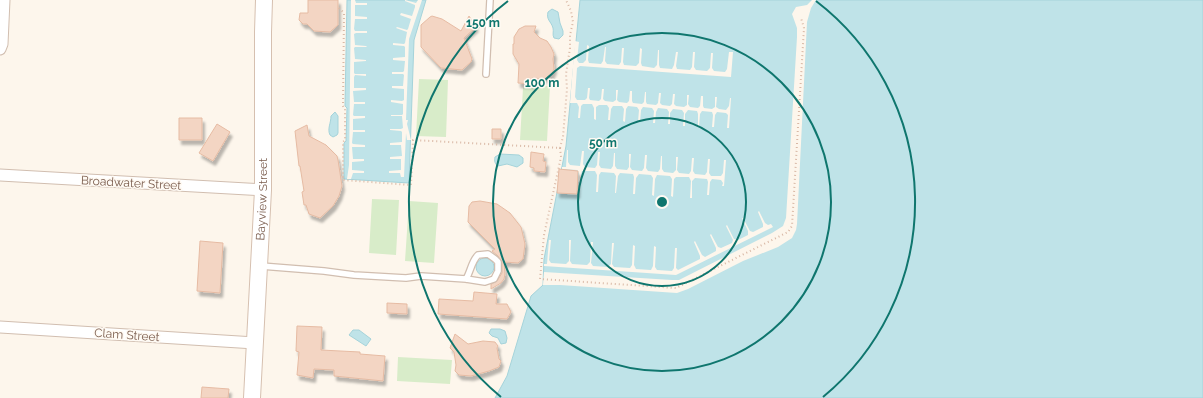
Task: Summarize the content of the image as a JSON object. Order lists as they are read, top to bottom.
{
  "streets": {
    "main road": ["Bayview Street"],
    "street": ["Broadwater Street", "Clam Street"]
  },
  "crossings": [
    ["Broadwater Street", "Bayview Street"],
    ["Bayview Street", "Clam Street"]
  ],
  "rings": ["150 m", "100 m", "50 m"]
}
